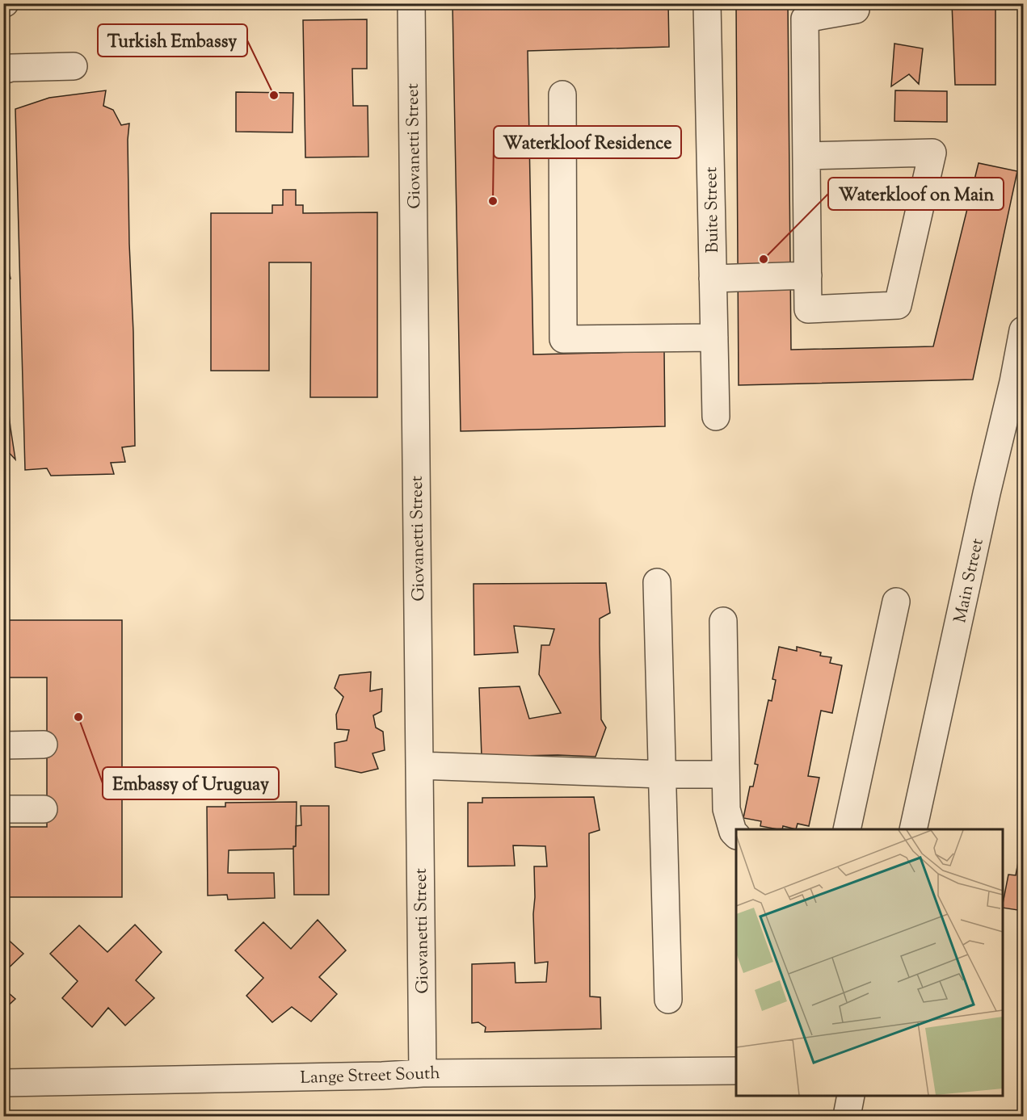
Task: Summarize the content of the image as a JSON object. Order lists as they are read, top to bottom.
{
  "streets": {
    "street": [
      "Giovanetti Street",
      "Buite Street",
      "Main Street",
      "Lange Street South"
    ]
  },
  "crossings": [
    ["Giovanetti Street", "Lange Street South"]
  ],
  "places": [
    "Turkish Embassy",
    "Waterkloof Residence",
    "Waterkloof on Main",
    "Embassy of Uruguay"
  ]
}
